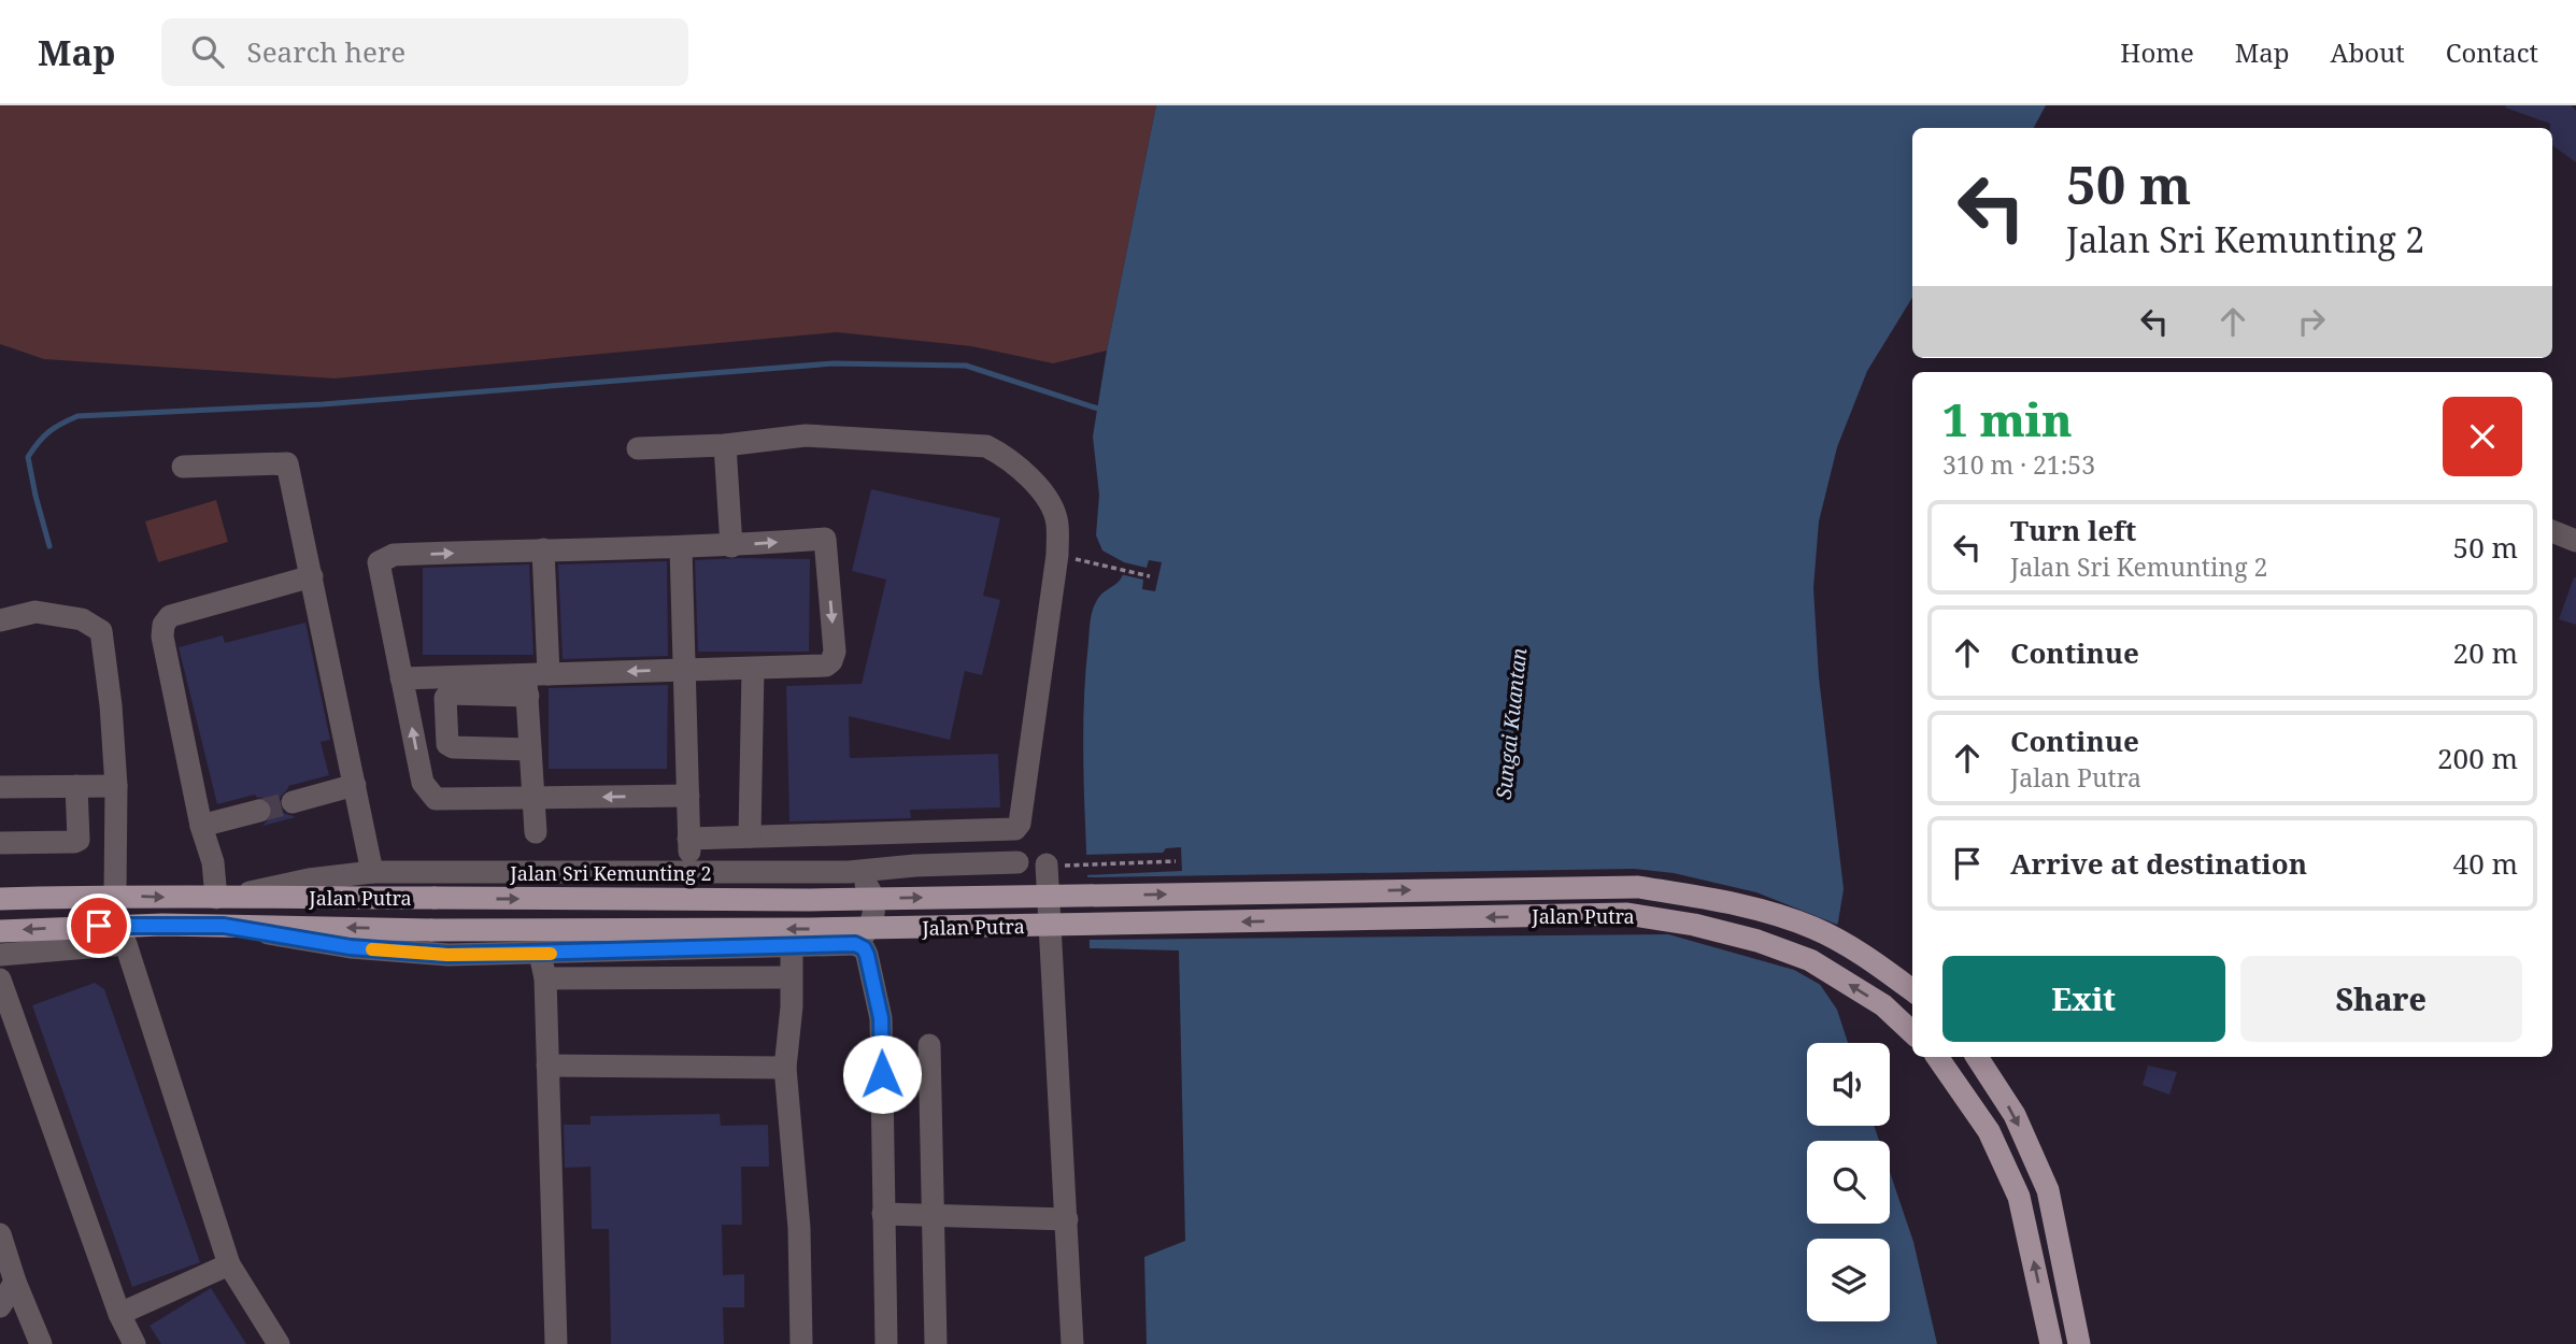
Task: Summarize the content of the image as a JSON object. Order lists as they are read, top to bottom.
{
  "streets": {
    "main road": ["Jalan Putra"],
    "street": ["Jalan Sri Kemunting 2"]
  },
  "crossings": [
    ["Jalan Sri Kemunting 2", "Jalan Putra"]
  ],
  "water": ["Sungai Kuantan"],
  "page": {
    "header": "Map",
    "search": "Search here",
    "nav": [
      "Home",
      "Map",
      "About",
      "Contact"
    ],
    "turn": ["50 m", "Jalan Sri Kemunting 2"],
    "heading": ["1 min", "310 m · 21:53"],
    "list": [
      {
        "name": "Turn left",
        "note": "Jalan Sri Kemunting 2",
        "value": "50 m"
      },
      {
        "name": "Continue",
        "value": "20 m"
      },
      {
        "name": "Continue",
        "note": "Jalan Putra",
        "value": "200 m"
      },
      {
        "name": "Arrive at destination",
        "value": "40 m"
      }
    ],
    "buttons": ["Exit", "Share"]
  }
}
